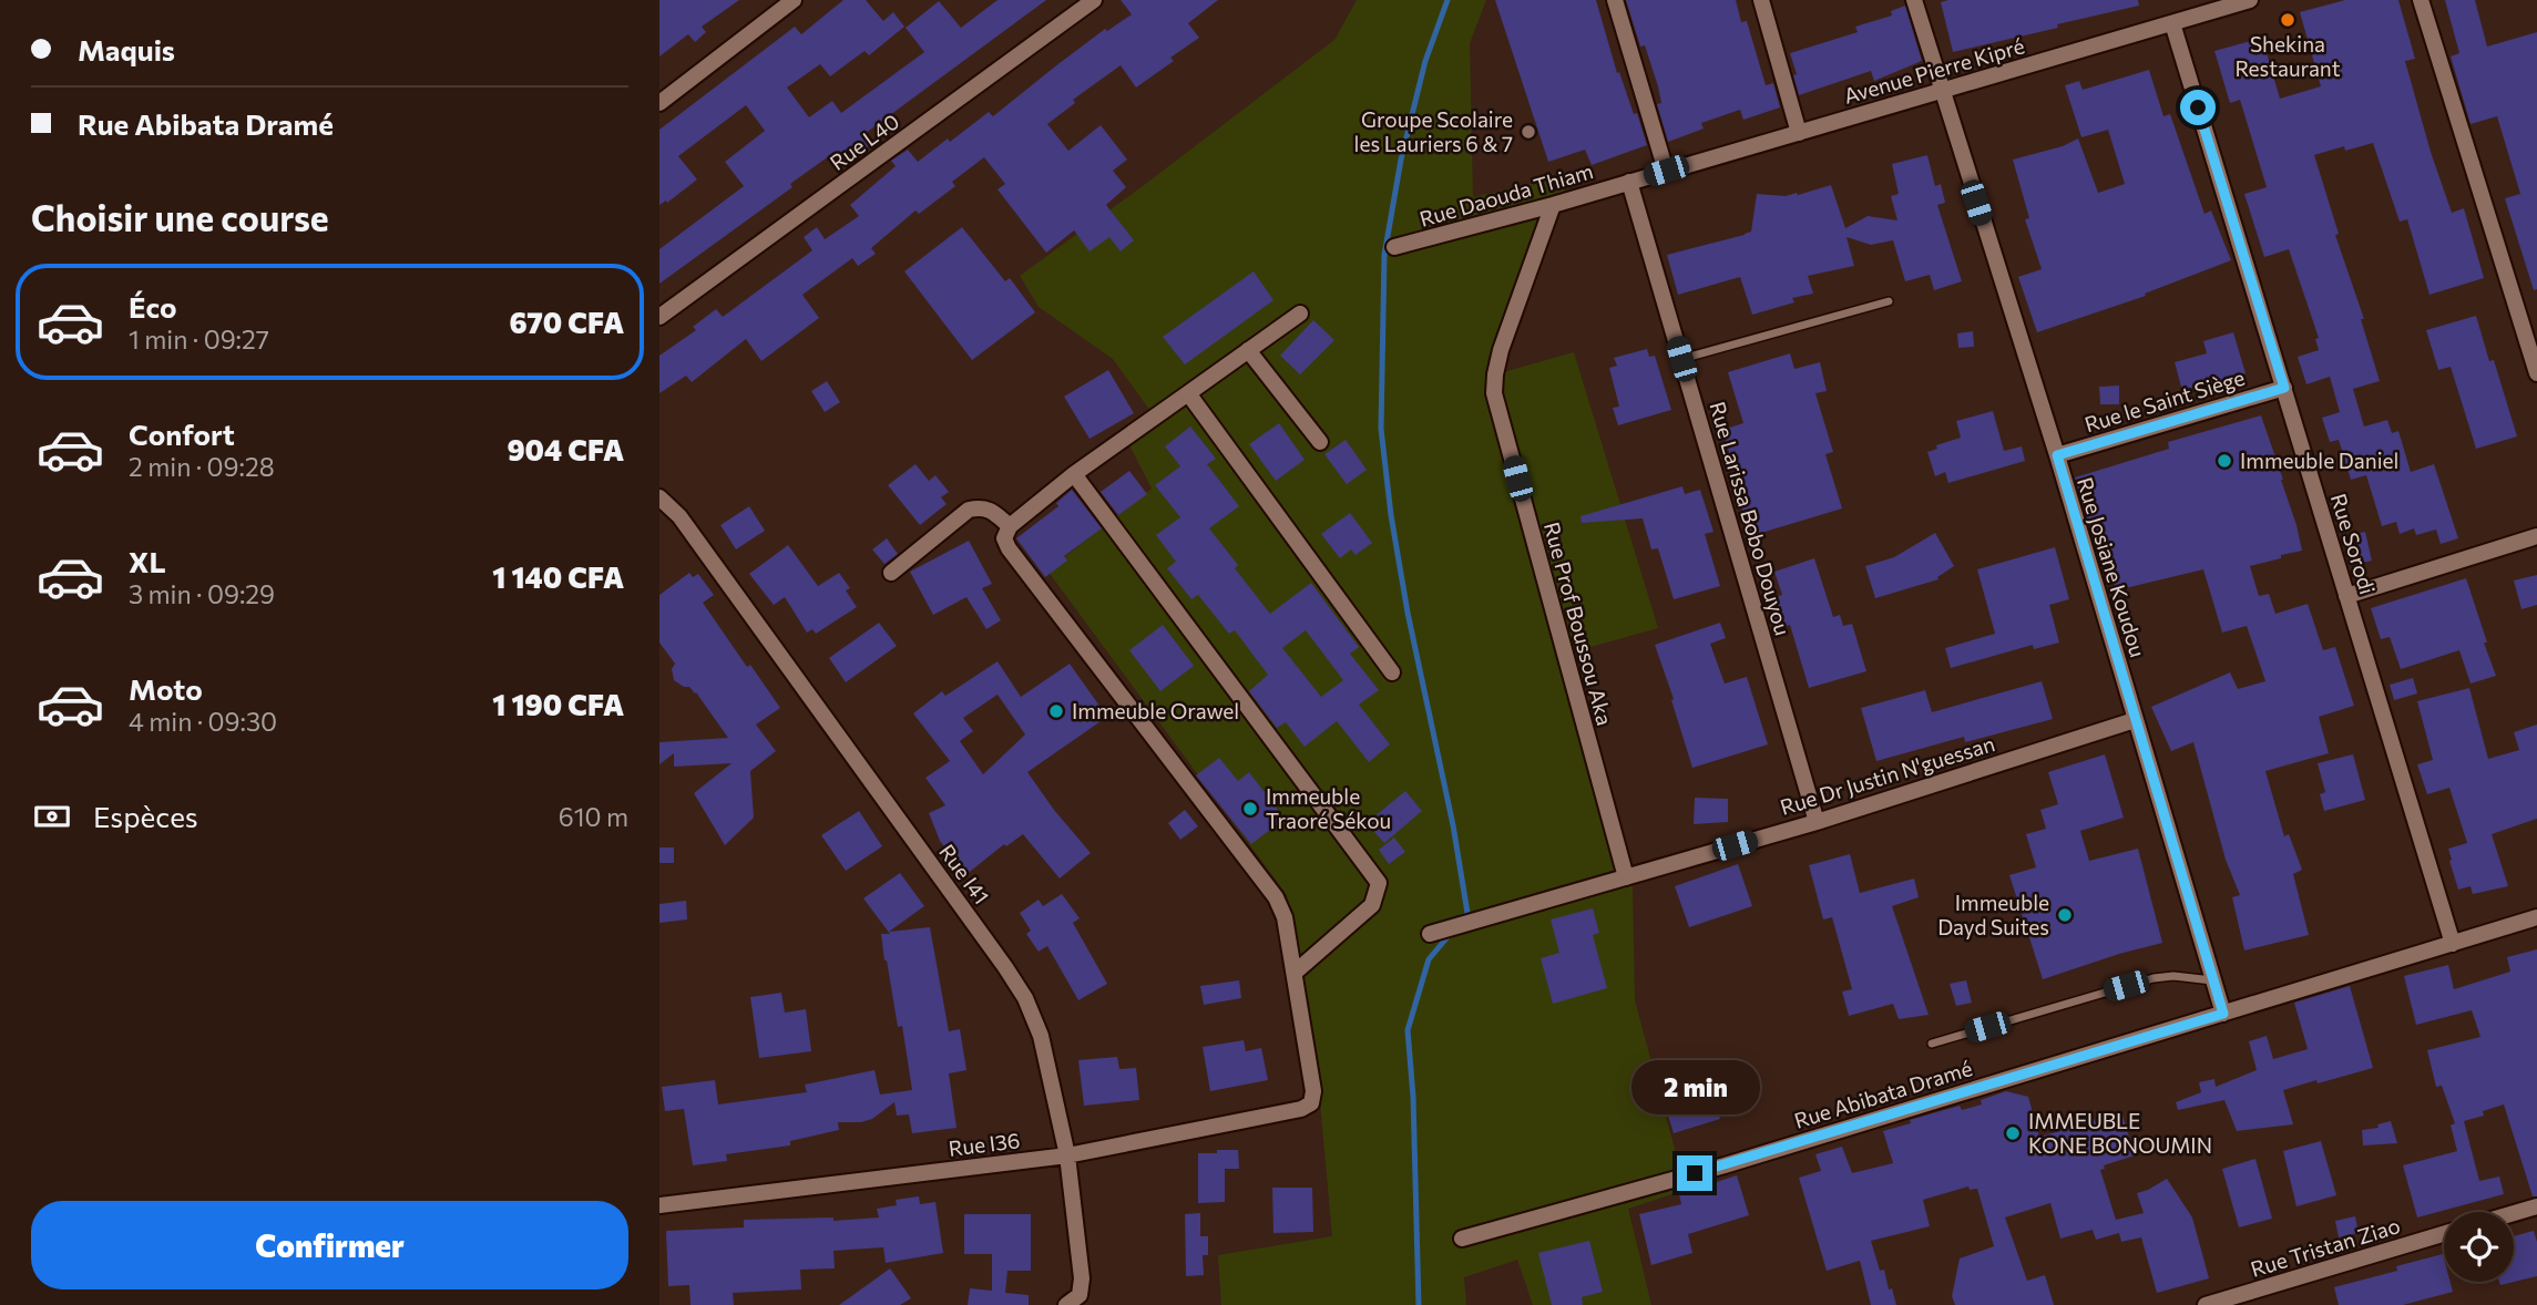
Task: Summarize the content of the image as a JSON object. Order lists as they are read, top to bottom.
{
  "streets": {
    "street": [
      "Avenue Pierre Kipré",
      "Rue L40",
      "Rue Daouda Thiam",
      "Rue le Saint Siège",
      "Rue Larissa Bobo Douyou",
      "Rue Sorodi",
      "Rue Josiane Koudou",
      "Rue Prof Boussou Aka",
      "Rue Dr Justin N'guessan",
      "Rue I41",
      "Rue Abibata Dramé",
      "Rue I36",
      "Rue Tristan Ziao"
    ]
  },
  "crossings": [
    ["Avenue Pierre Kipré", "Rue Daouda Thiam"],
    ["Avenue Pierre Kipré", "Rue Larissa Bobo Douyou"],
    ["Avenue Pierre Kipré", "Rue Sorodi"],
    ["Avenue Pierre Kipré", "Rue Josiane Koudou"],
    ["Rue Daouda Thiam", "Rue Larissa Bobo Douyou"],
    ["Rue Daouda Thiam", "Rue Prof Boussou Aka"],
    ["Rue le Saint Siège", "Rue Sorodi"],
    ["Rue le Saint Siège", "Rue Josiane Koudou"],
    ["Rue Larissa Bobo Douyou", "Rue Dr Justin N'guessan"],
    ["Rue Sorodi", "Rue Abibata Dramé"],
    ["Rue Josiane Koudou", "Rue Dr Justin N'guessan"],
    ["Rue Josiane Koudou", "Rue Abibata Dramé"],
    ["Rue Prof Boussou Aka", "Rue Dr Justin N'guessan"],
    ["Rue I41", "Rue I36"]
  ],
  "places": [
    "Shekina Restaurant",
    "Groupe Scolaire les Lauriers 6 & 7",
    "Immeuble Daniel",
    "Immeuble Orawel",
    "Immeuble Traoré Sékou",
    "Immeuble Dayd Suites",
    "IMMEUBLE KONE BONOUMIN"
  ],
  "page": {
    "banner": ["Maquis", "Rue Abibata Dramé"],
    "heading": "Choisir une course",
    "list": [
      {
        "name": "Éco",
        "note": "1 min · 09:27",
        "value": "670 CFA"
      },
      {
        "name": "Confort",
        "note": "2 min · 09:28",
        "value": "904 CFA"
      },
      {
        "name": "XL",
        "note": "3 min · 09:29",
        "value": "1 140 CFA"
      },
      {
        "name": "Moto",
        "note": "4 min · 09:30",
        "value": "1 190 CFA"
      }
    ],
    "pay": ["Espèces", "610 m"],
    "bubble": "2 min",
    "buttons": "Confirmer"
  }
}
